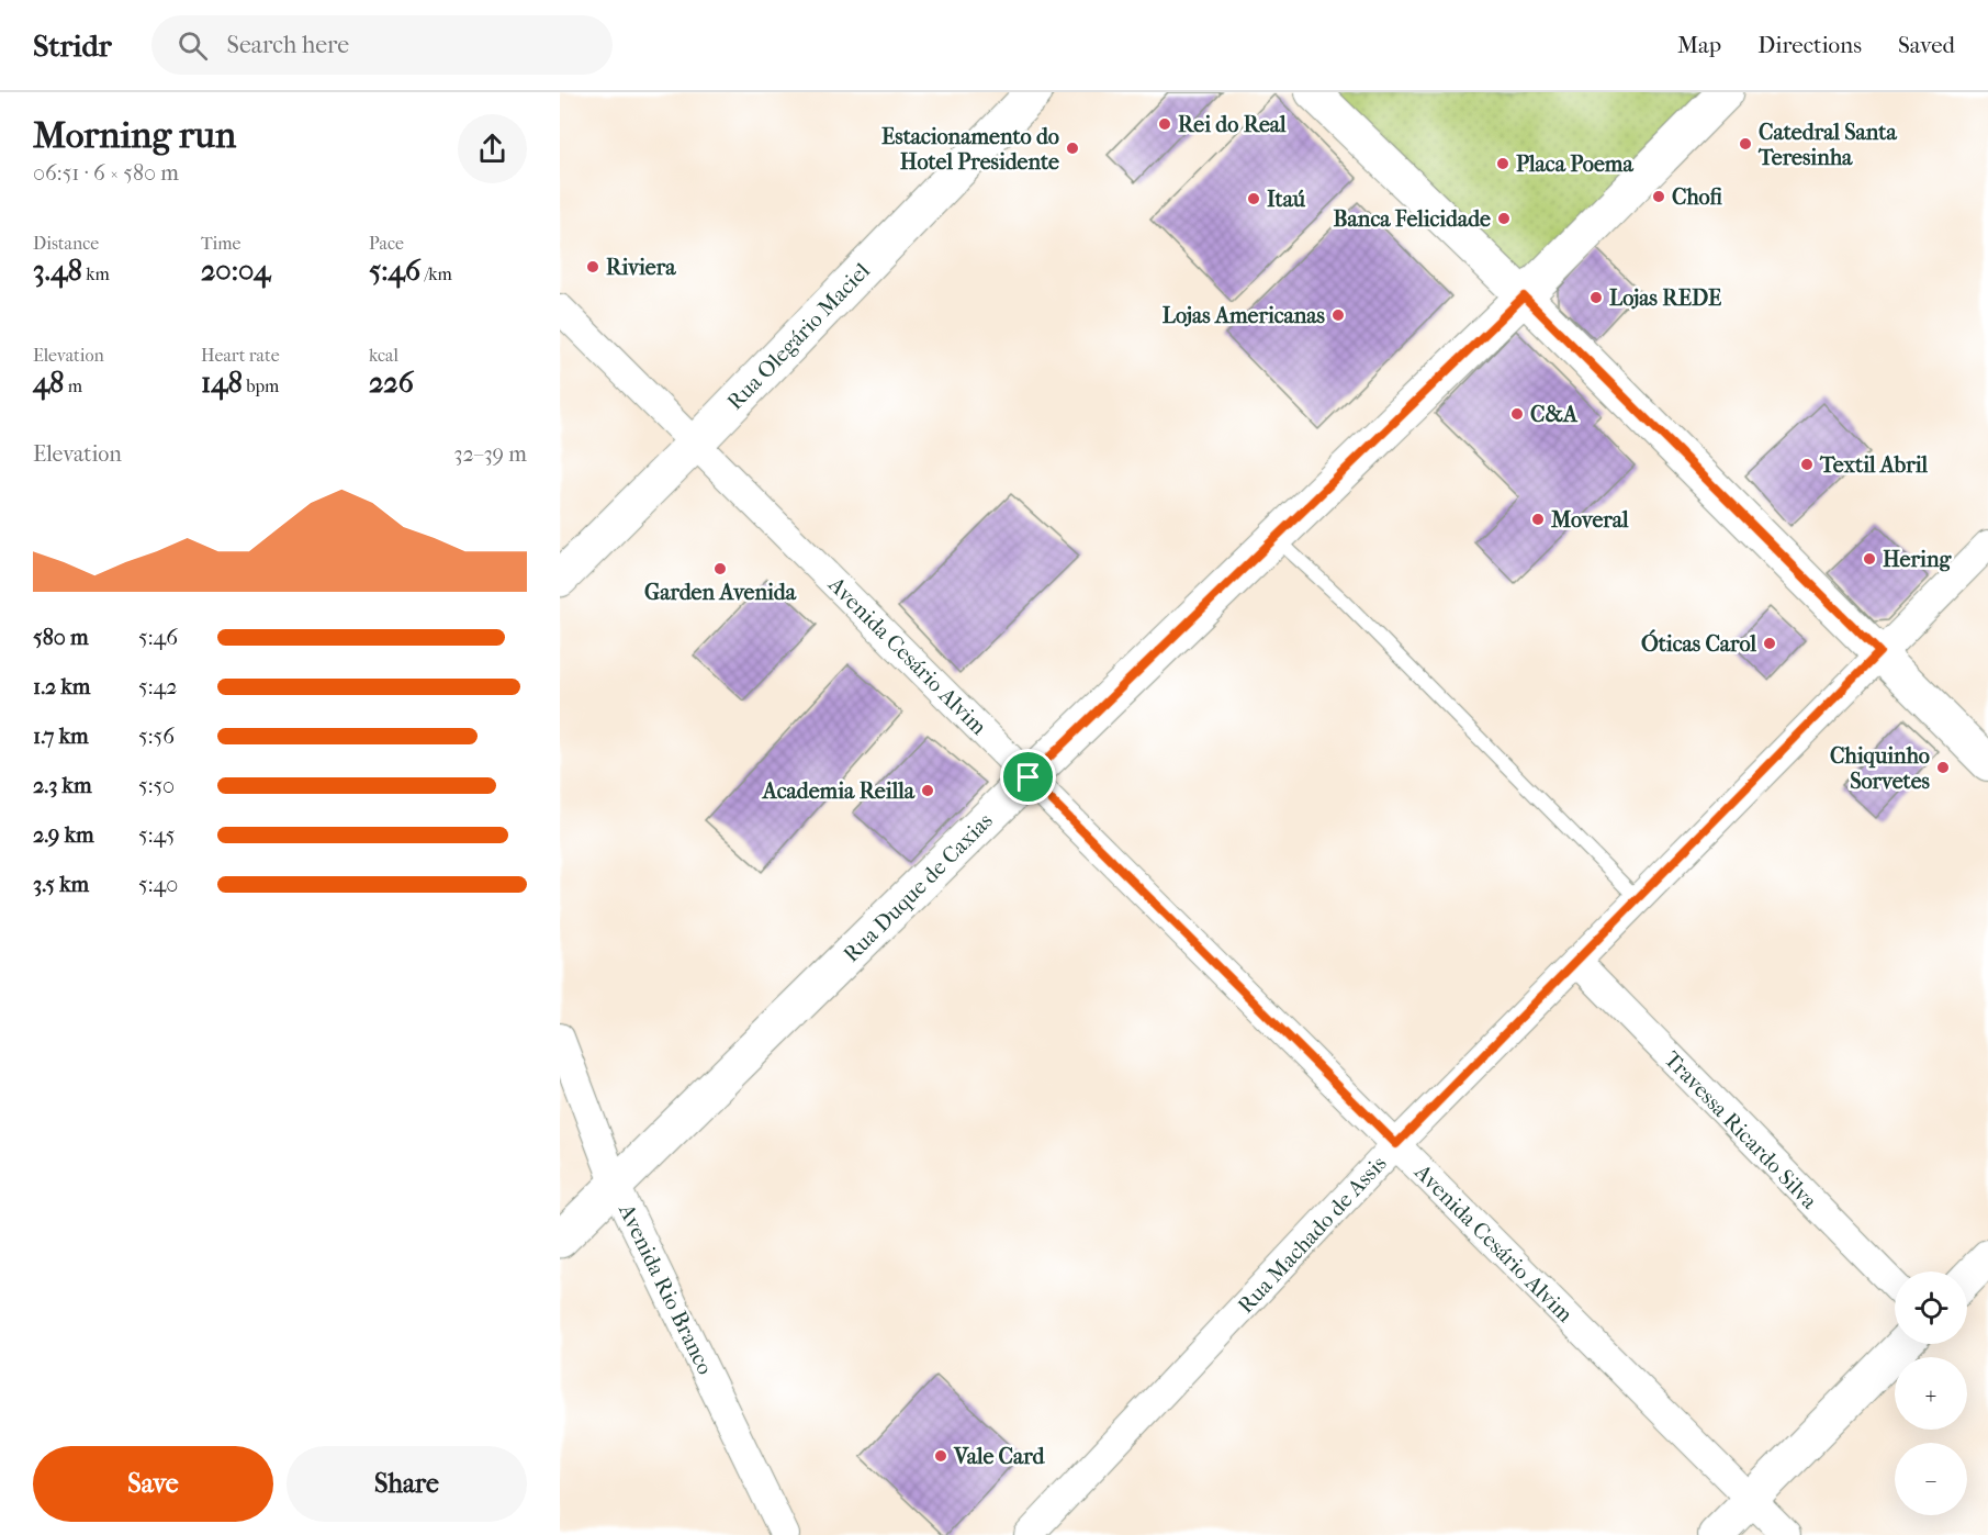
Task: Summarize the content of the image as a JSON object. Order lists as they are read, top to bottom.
{
  "streets": {
    "main road": ["Rua Olegário Maciel", "Rua Duque de Caxias"],
    "street": [
      "Avenida Cesário Alvim",
      "Travessa Ricardo Silva",
      "Rua Machado de Assis",
      "Avenida Rio Branco"
    ]
  },
  "crossings": [
    ["Rua Olegário Maciel", "Avenida Cesário Alvim"],
    ["Avenida Cesário Alvim", "Rua Duque de Caxias"],
    ["Avenida Cesário Alvim", "Rua Machado de Assis"],
    ["Rua Duque de Caxias", "Avenida Rio Branco"],
    ["Travessa Ricardo Silva", "Rua Machado de Assis"]
  ],
  "places": [
    "Rei do Real",
    "Catedral Santa Teresinha",
    "Estacionamento do Hotel Presidente",
    "Placa Poema",
    "Chofi",
    "Itaú",
    "Banca Felicidade",
    "Riviera",
    "Lojas REDE",
    "Lojas Americanas",
    "C&A",
    "Textil Abril",
    "Moveral",
    "Hering",
    "Garden Avenida",
    "Óticas Carol",
    "Chiquinho Sorvetes",
    "Academia Reilla",
    "Vale Card"
  ],
  "page": {
    "header": "Stridr",
    "search": "Search here",
    "nav": ["Map", "Directions", "Saved"],
    "heading": ["Morning run", "06:51 · 6 × 580 m"],
    "stats": [
      ["Distance", "3.48 km"],
      ["Time", "20:04"],
      ["Pace", "5:46 /km"],
      ["Elevation", "48 m"],
      ["Heart rate", "148 bpm"],
      ["kcal", "226"]
    ],
    "chart": ["Elevation", "32–39 m"],
    "list": [
      {
        "name": "580 m",
        "note": "5:46"
      },
      {
        "name": "1.2 km",
        "note": "5:42"
      },
      {
        "name": "1.7 km",
        "note": "5:56"
      },
      {
        "name": "2.3 km",
        "note": "5:50"
      },
      {
        "name": "2.9 km",
        "note": "5:45"
      },
      {
        "name": "3.5 km",
        "note": "5:40"
      }
    ],
    "map_buttons": ["+", "−"],
    "buttons": ["Save", "Share"]
  }
}
